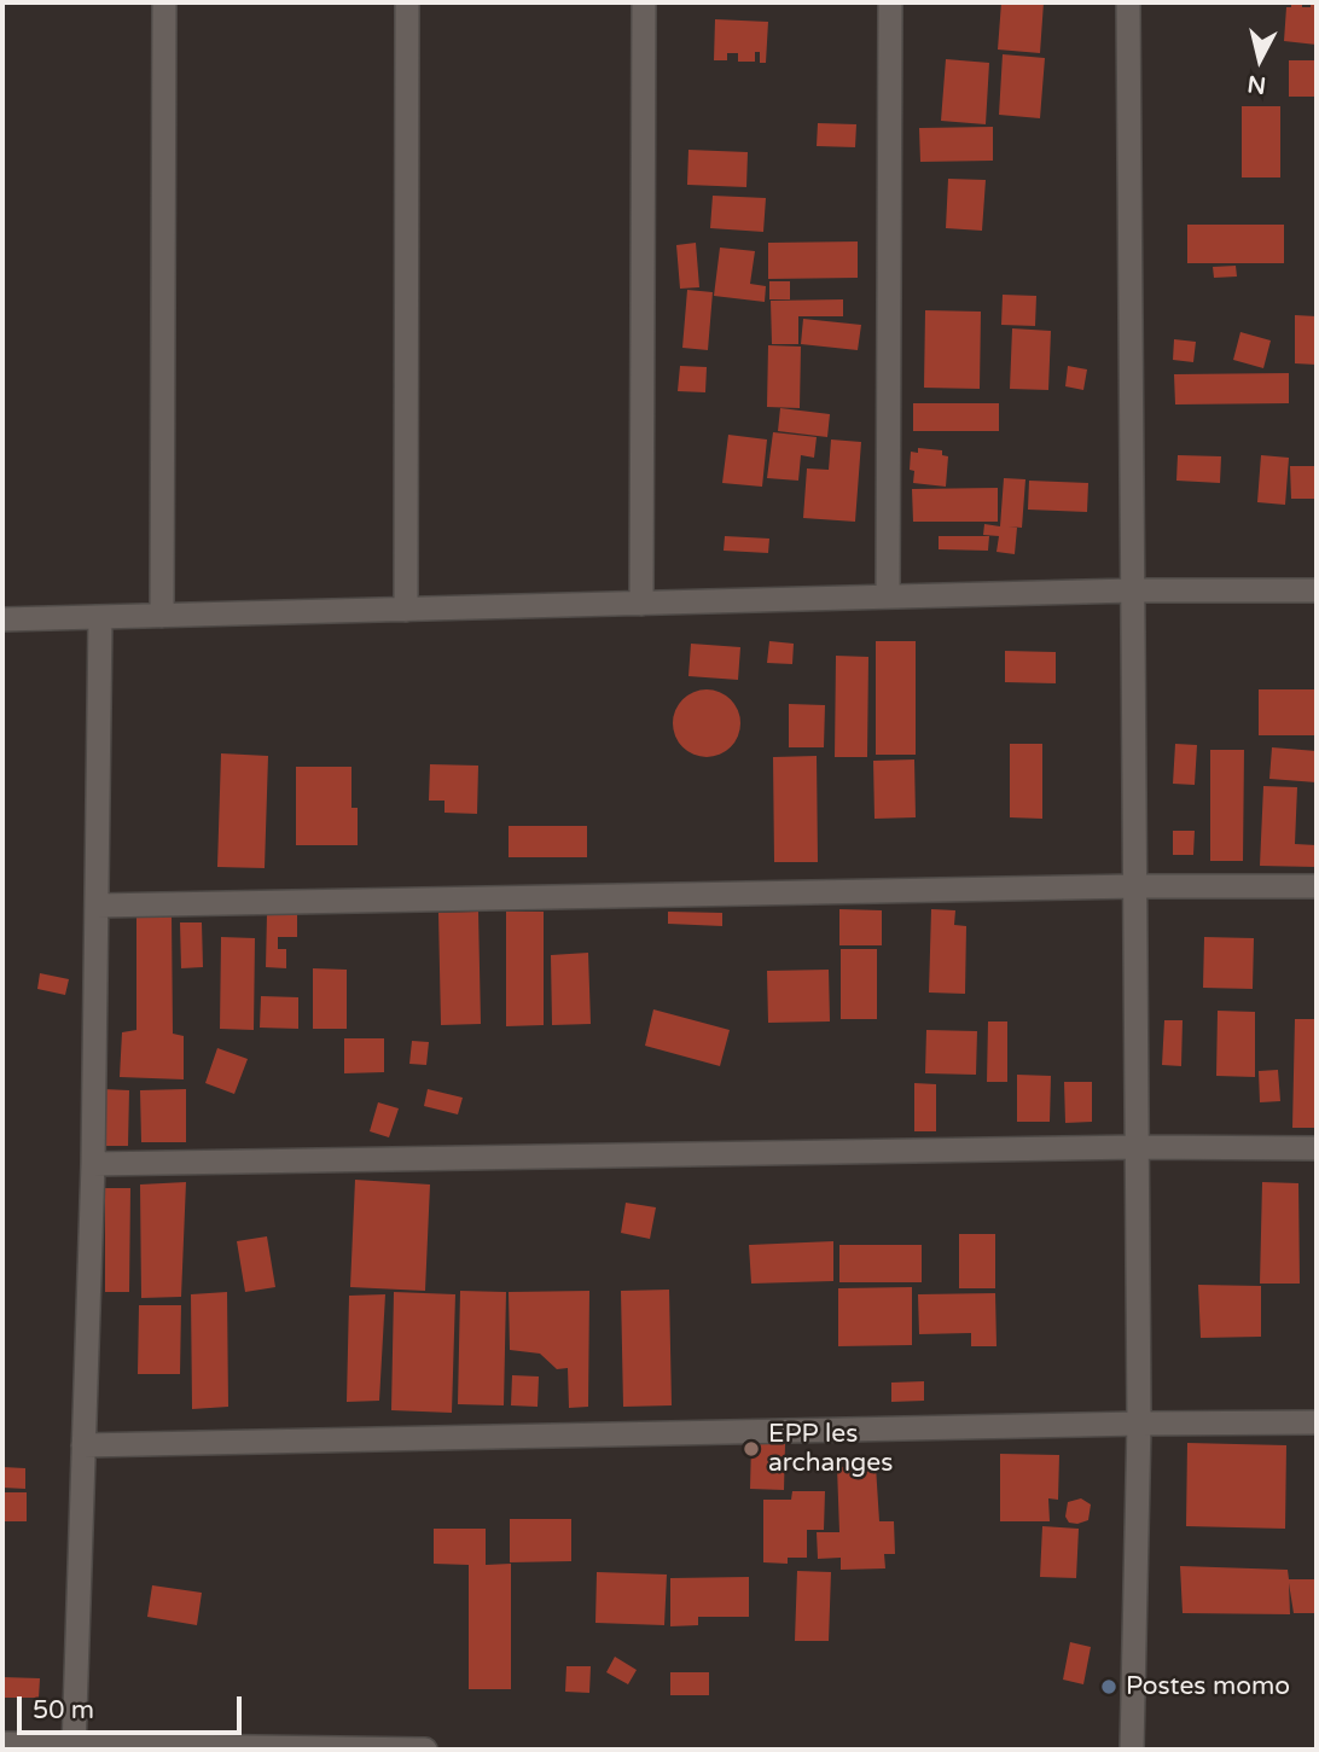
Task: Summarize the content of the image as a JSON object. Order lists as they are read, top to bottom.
{
  "places": ["EPP les archanges", "Postes momo"],
  "scale_bar": "50 m",
  "north": "bottom"
}
